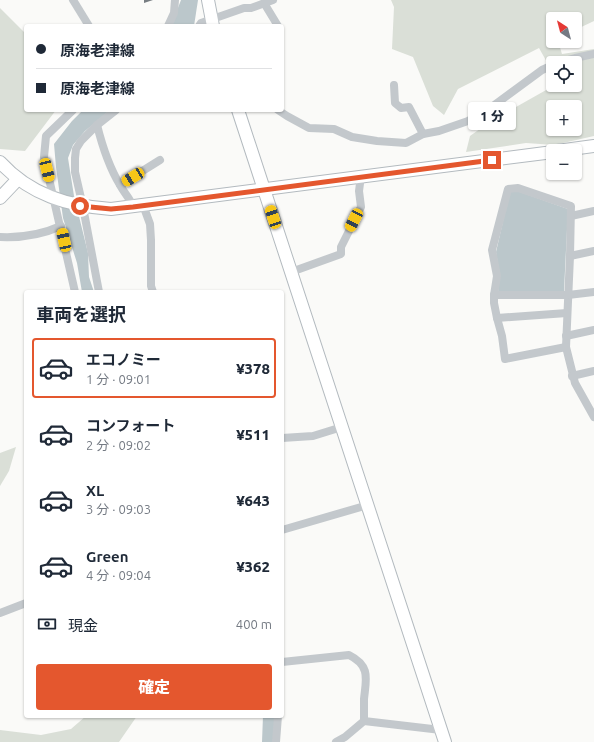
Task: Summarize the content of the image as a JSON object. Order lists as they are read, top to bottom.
{
  "north": "top left",
  "page": {
    "map_buttons": ["+", "−"],
    "banner": ["原海老津線", "原海老津線"],
    "bubble": "1 分",
    "heading": "車両を選択",
    "list": [
      {
        "name": "エコノミー",
        "note": "1 分 · 09:01",
        "value": "¥378"
      },
      {
        "name": "コンフォート",
        "note": "2 分 · 09:02",
        "value": "¥511"
      },
      {
        "name": "XL",
        "note": "3 分 · 09:03",
        "value": "¥643"
      },
      {
        "name": "Green",
        "note": "4 分 · 09:04",
        "value": "¥362"
      }
    ],
    "pay": ["現金", "400 m"],
    "buttons": "確定"
  }
}
